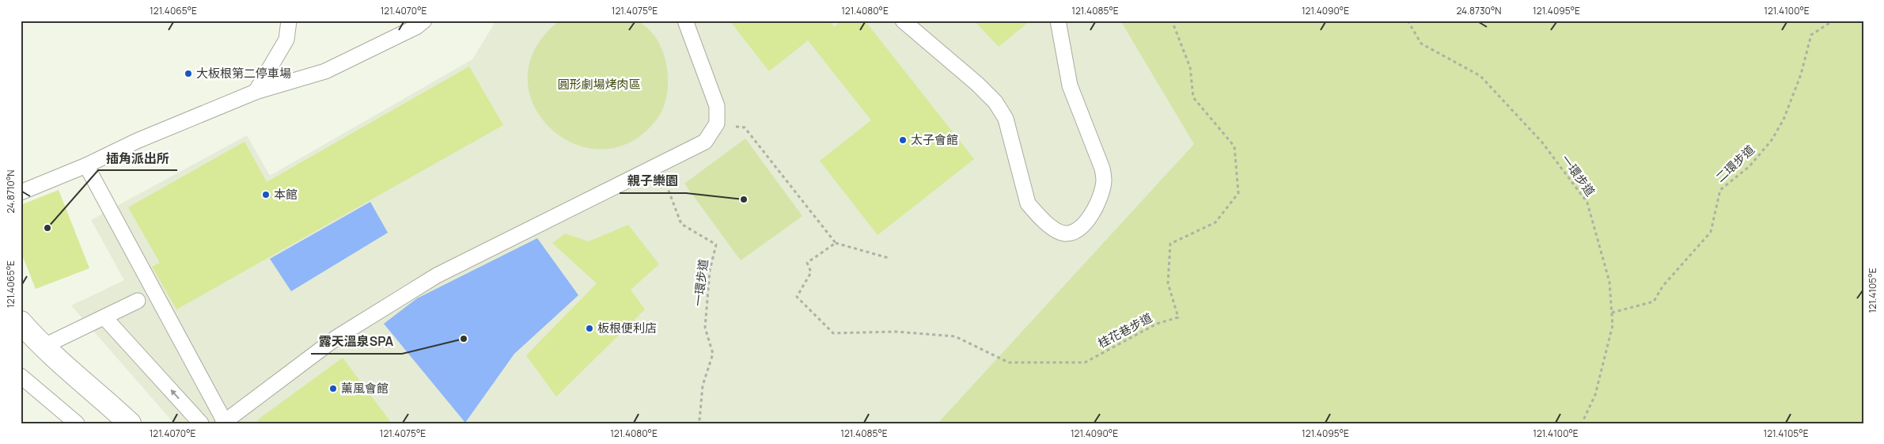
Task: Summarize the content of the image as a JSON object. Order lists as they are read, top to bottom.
{
  "streets": {
    "path": ["二環步道", "一環步道", "桂花巷步道"]
  },
  "crossings": [
    ["二環步道", "一環步道"]
  ],
  "parks": ["圓形劇場烤肉區"],
  "places": [
    "大板根第二停車場",
    "太子會館",
    "本館",
    "親子樂園",
    "插角派出所",
    "板根便利店",
    "露天溫泉SPA",
    "薰風會館"
  ],
  "coordinates": [
    "121.4065°E",
    "121.4070°E",
    "121.4075°E",
    "121.4080°E",
    "121.4085°E",
    "121.4090°E",
    "24.8730°N",
    "121.4095°E",
    "121.4100°E",
    "24.8710°N",
    "121.4105°E"
  ]
}
